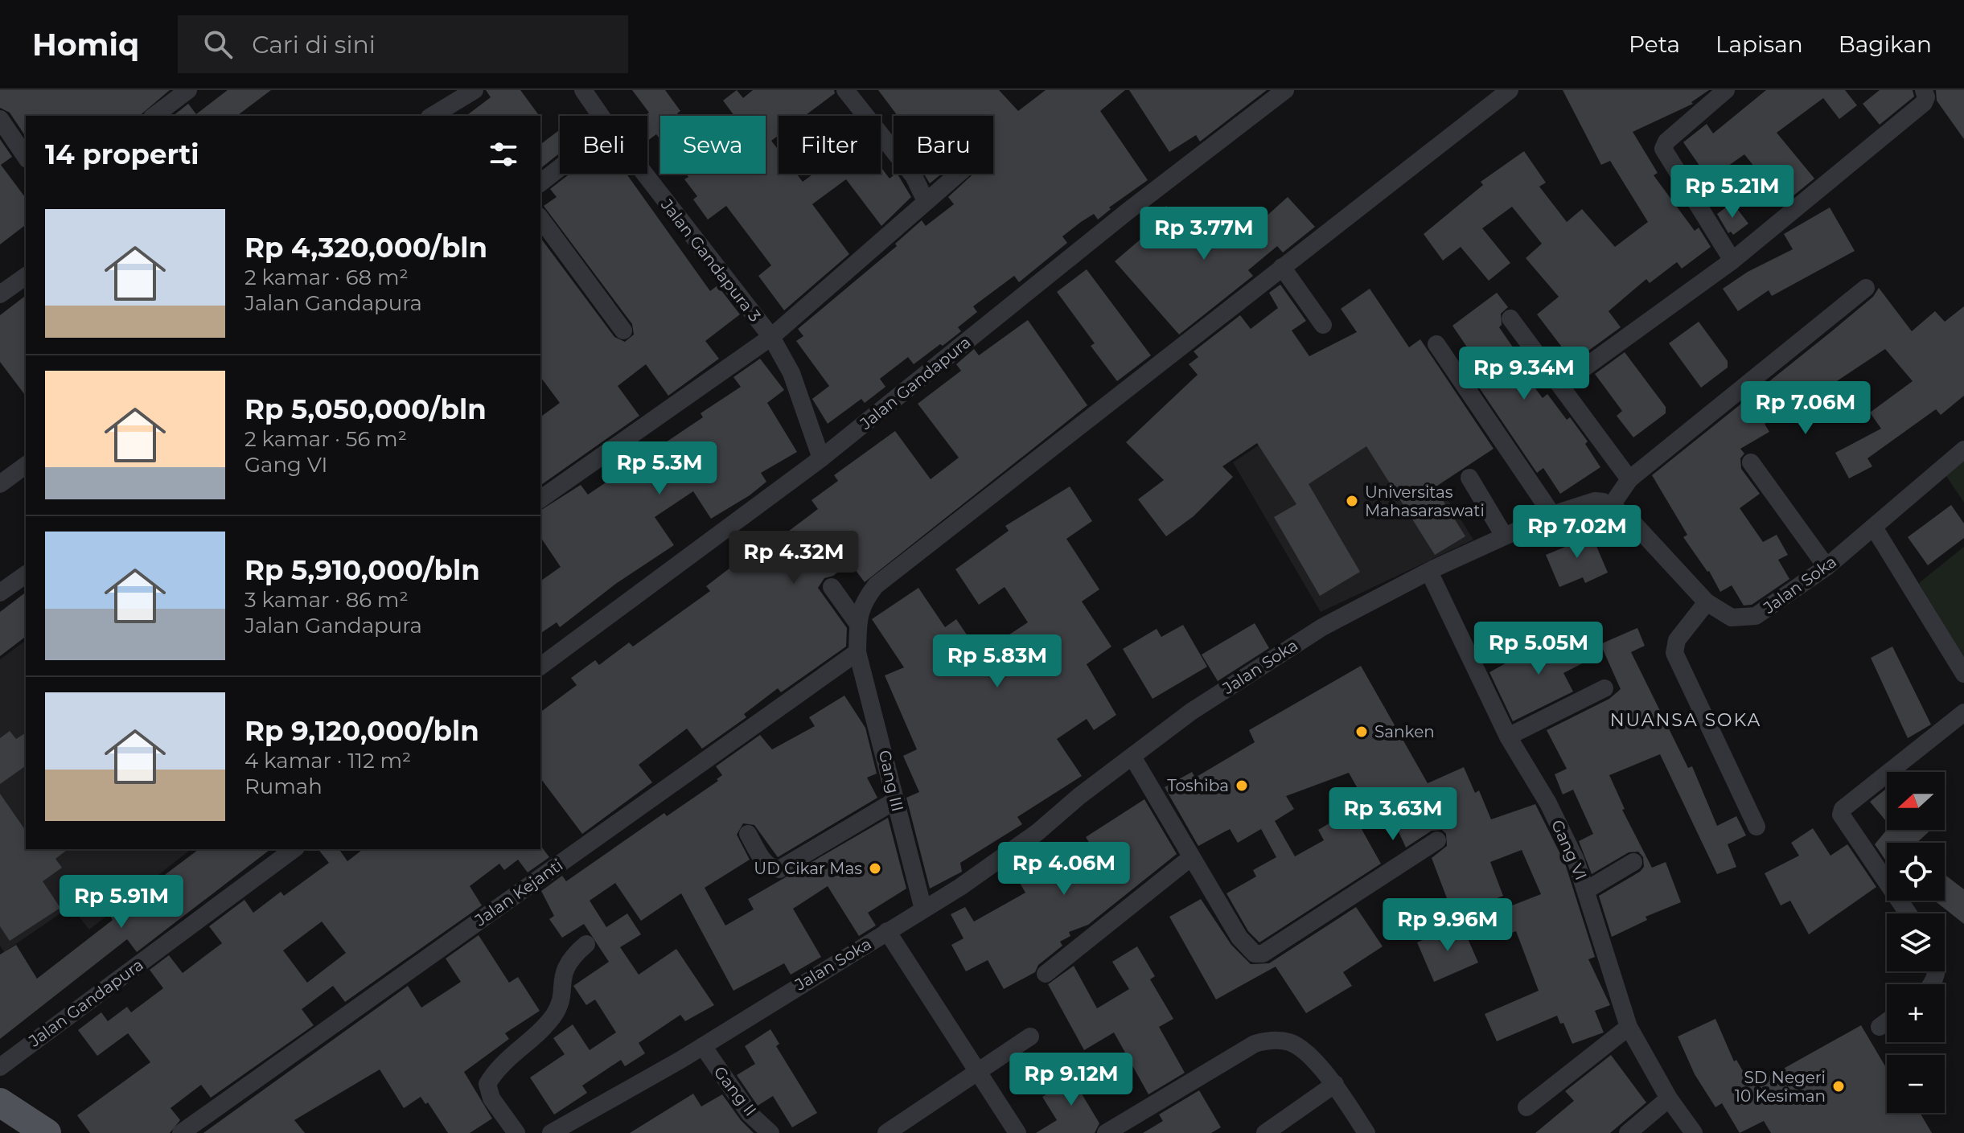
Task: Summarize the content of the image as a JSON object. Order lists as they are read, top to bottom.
{
  "streets": {
    "street": [
      "Jalan Gandapura 3",
      "Jalan Gandapura",
      "Jalan Soka",
      "Gang III",
      "Gang VI",
      "Jalan Kejanti",
      "Gang II"
    ]
  },
  "crossings": [
    ["Jalan Gandapura 3", "Jalan Gandapura"],
    ["Jalan Soka", "Gang III"],
    ["Jalan Soka", "Gang VI"],
    ["Jalan Soka", "Gang II"],
    ["Gang III", "Jalan Kejanti"]
  ],
  "districts": ["NUANSA SOKA"],
  "places": [
    "Universitas Mahasaraswati",
    "Sanken",
    "Toshiba",
    "UD Cikar Mas",
    "SD Negeri 10 Kesiman"
  ],
  "north": "left",
  "page": {
    "header": "Homiq",
    "search": "Cari di sini",
    "nav": ["Peta", "Lapisan", "Bagikan"],
    "chip": [
      "Beli",
      "Sewa",
      "Filter",
      "Baru"
    ],
    "heading": "14 properti",
    "price": [
      "Rp 5.21M",
      "Rp 3.77M",
      "Rp 9.34M",
      "Rp 7.06M",
      "Rp 5.3M",
      "Rp 7.02M",
      "Rp 4.32M",
      "Rp 5.05M",
      "Rp 5.83M",
      "Rp 3.63M",
      "Rp 4.06M",
      "Rp 5.91M",
      "Rp 9.96M",
      "Rp 9.12M"
    ],
    "list": [
      {
        "name": "Rp 4,320,000/bln",
        "note": "2 kamar · 68 m² · Jalan Gandapura"
      },
      {
        "name": "Rp 5,050,000/bln",
        "note": "2 kamar · 56 m² · Gang VI"
      },
      {
        "name": "Rp 5,910,000/bln",
        "note": "3 kamar · 86 m² · Jalan Gandapura"
      },
      {
        "name": "Rp 9,120,000/bln",
        "note": "4 kamar · 112 m² · Rumah"
      }
    ],
    "map_buttons": ["+", "−"]
  }
}
